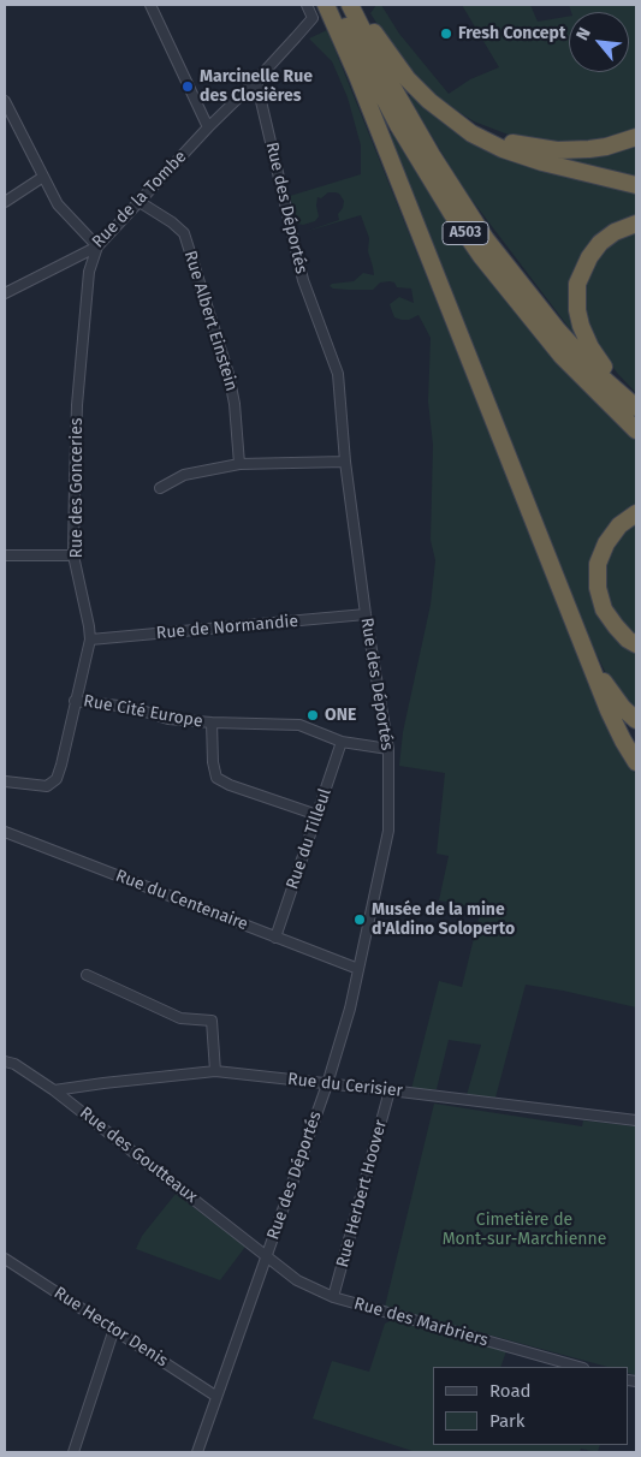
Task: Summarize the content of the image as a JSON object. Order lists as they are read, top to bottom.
{
  "streets": {
    "highway": ["A503"],
    "street": [
      "Rue de la Tombe",
      "Rue des Déportés",
      "Rue Albert Einstein",
      "Rue des Gonceries",
      "Rue de Normandie",
      "Rue Cité Europe",
      "Rue du Tilleul",
      "Rue du Centenaire",
      "Rue du Cerisier",
      "Rue des Goutteaux",
      "Rue Herbert Hoover",
      "Rue des Marbriers",
      "Rue Hector Denis"
    ]
  },
  "crossings": [
    ["Rue de la Tombe", "Rue des Déportés"],
    ["Rue de la Tombe", "Rue Albert Einstein"],
    ["Rue de la Tombe", "Rue des Gonceries"],
    ["Rue des Déportés", "Rue de Normandie"],
    ["Rue des Déportés", "Rue Cité Europe"],
    ["Rue des Déportés", "Rue du Centenaire"],
    ["Rue des Déportés", "Rue du Cerisier"],
    ["Rue des Déportés", "Rue des Goutteaux"],
    ["Rue des Déportés", "Rue des Marbriers"],
    ["Rue des Déportés", "Rue Hector Denis"],
    ["Rue des Gonceries", "Rue de Normandie"],
    ["Rue des Gonceries", "Rue Cité Europe"],
    ["Rue Cité Europe", "Rue du Tilleul"],
    ["Rue du Tilleul", "Rue du Centenaire"],
    ["Rue du Cerisier", "Rue des Goutteaux"],
    ["Rue du Cerisier", "Rue Herbert Hoover"],
    ["Rue des Goutteaux", "Rue des Marbriers"],
    ["Rue Herbert Hoover", "Rue des Marbriers"]
  ],
  "parks": ["Cimetière de Mont-sur-Marchienne"],
  "places": [
    "Fresh Concept",
    "Marcinelle Rue des Closières",
    "ONE",
    "Musée de la mine d'Aldino Soloperto"
  ],
  "legend": ["Road", "Park"],
  "north": "top left"
}
